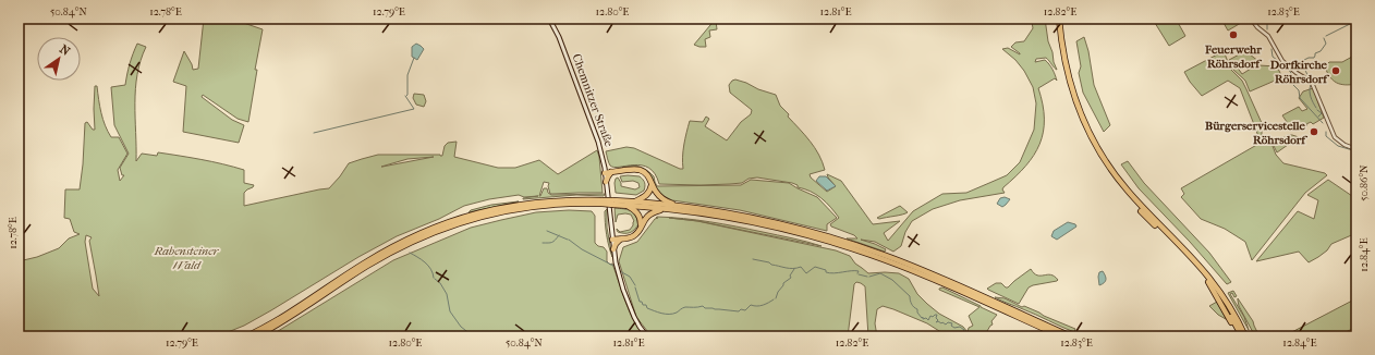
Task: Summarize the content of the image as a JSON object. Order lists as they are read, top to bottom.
{
  "streets": {
    "main road": ["Chemnitzer Straße"]
  },
  "parks": ["Rabensteiner Wald"],
  "places": ["Feuerwehr Röhrsdorf", "Dorfkirche Röhrsdorf", "Bürgerservicestelle Röhrsdorf"],
  "north": "top right",
  "coordinates": [
    "50.84°N",
    "12.78°E",
    "12.79°E",
    "12.80°E",
    "12.81°E",
    "12.82°E",
    "12.83°E",
    "50.86°N",
    "12.84°E"
  ]
}
